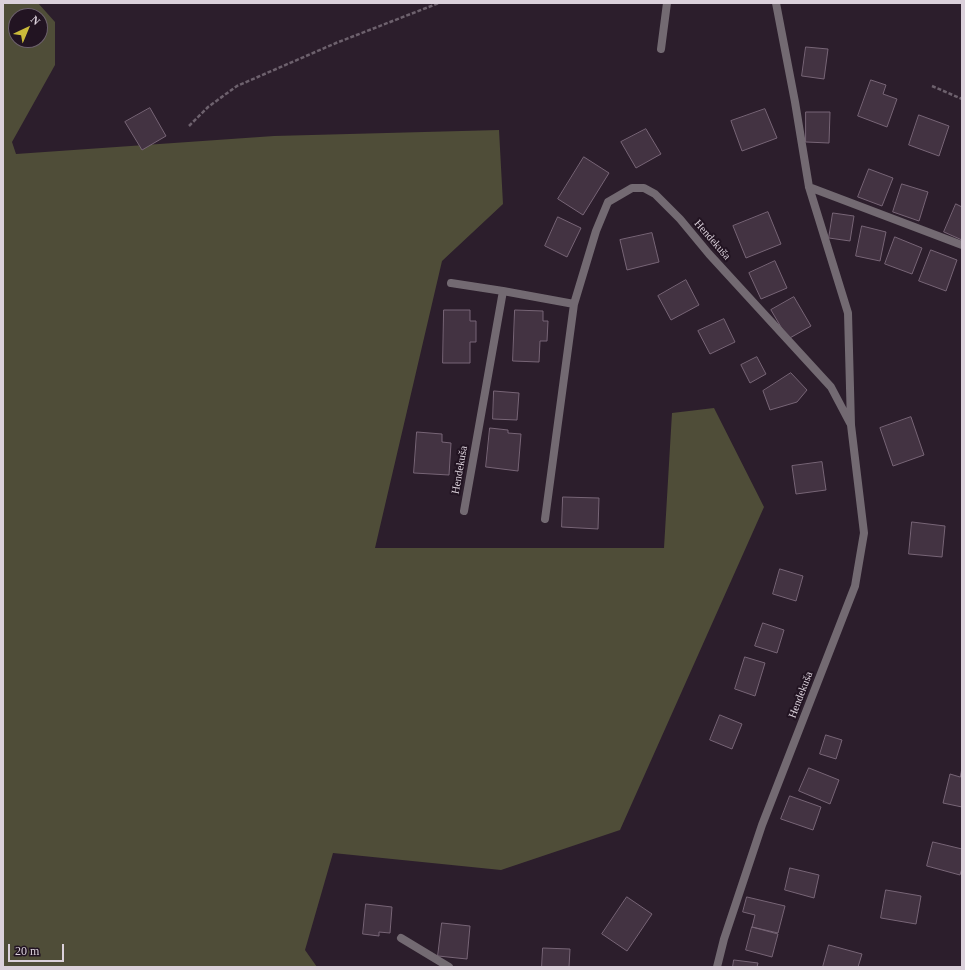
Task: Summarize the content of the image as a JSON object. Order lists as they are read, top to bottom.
{
  "streets": {
    "street": ["Hendekuša"]
  },
  "scale_bar": "20 m",
  "north": "top right"
}
